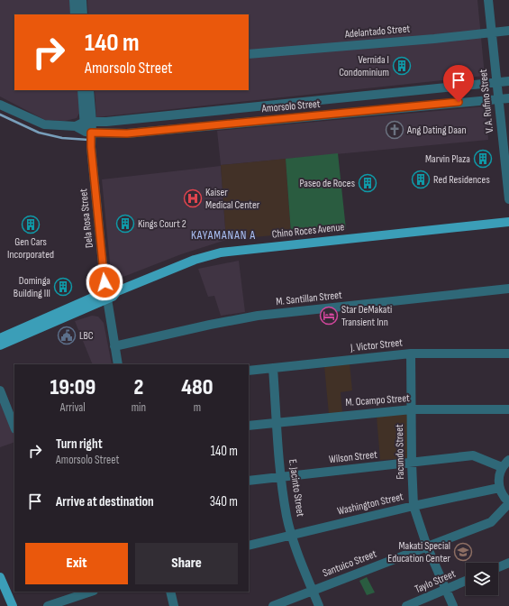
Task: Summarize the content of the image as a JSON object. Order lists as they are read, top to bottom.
{
  "streets": {
    "main road": ["Chino Roces Avenue"],
    "street": [
      "Adelantado Street",
      "V. A. Rufino Street",
      "Amorsolo Street",
      "Dela Rosa Street",
      "M. Santillan Street",
      "J. Victor Street",
      "M. Ocampo Street",
      "Facundo Street",
      "Wilson Street",
      "E. Jacinto Street",
      "Washington Street",
      "Santuico Street",
      "Taylo Street"
    ]
  },
  "crossings": [
    ["Adelantado Street", "V. A. Rufino Street"],
    ["V. A. Rufino Street", "Amorsolo Street"],
    ["Amorsolo Street", "Dela Rosa Street"],
    ["Dela Rosa Street", "Chino Roces Avenue"],
    ["Dela Rosa Street", "M. Santillan Street"],
    ["J. Victor Street", "Facundo Street"],
    ["J. Victor Street", "E. Jacinto Street"],
    ["M. Ocampo Street", "Facundo Street"],
    ["M. Ocampo Street", "E. Jacinto Street"],
    ["Facundo Street", "Wilson Street"],
    ["Facundo Street", "Washington Street"],
    ["Facundo Street", "Santuico Street"],
    ["Facundo Street", "Taylo Street"],
    ["Wilson Street", "E. Jacinto Street"],
    ["E. Jacinto Street", "Washington Street"],
    ["E. Jacinto Street", "Santuico Street"]
  ],
  "districts": ["KAYAMANAN A"],
  "places": {
    "building": [
      "Vernida I Condominium",
      "Marvin Plaza",
      "Red Residences",
      "Paseo de Roces",
      "Kings Court 2",
      "Gen Cars Incorporated",
      "Dominga Building III"
    ],
    "church": ["Ang Dating Daan"],
    "hospital": ["Kaiser Medical Center"],
    "hotel": ["Star DeMakati Transient Inn"],
    "public building": ["LBC"],
    "school or university": ["Makati Special Education Center"]
  },
  "page": {
    "turn": ["140 m", "Amorsolo Street"],
    "eta": [
      "19:09",
      "Arrival",
      "2",
      "min",
      "480",
      "m"
    ],
    "list": [
      {
        "name": "Turn right",
        "note": "Amorsolo Street",
        "value": "140 m"
      },
      {
        "name": "Arrive at destination",
        "value": "340 m"
      }
    ],
    "buttons": ["Exit", "Share"]
  }
}
